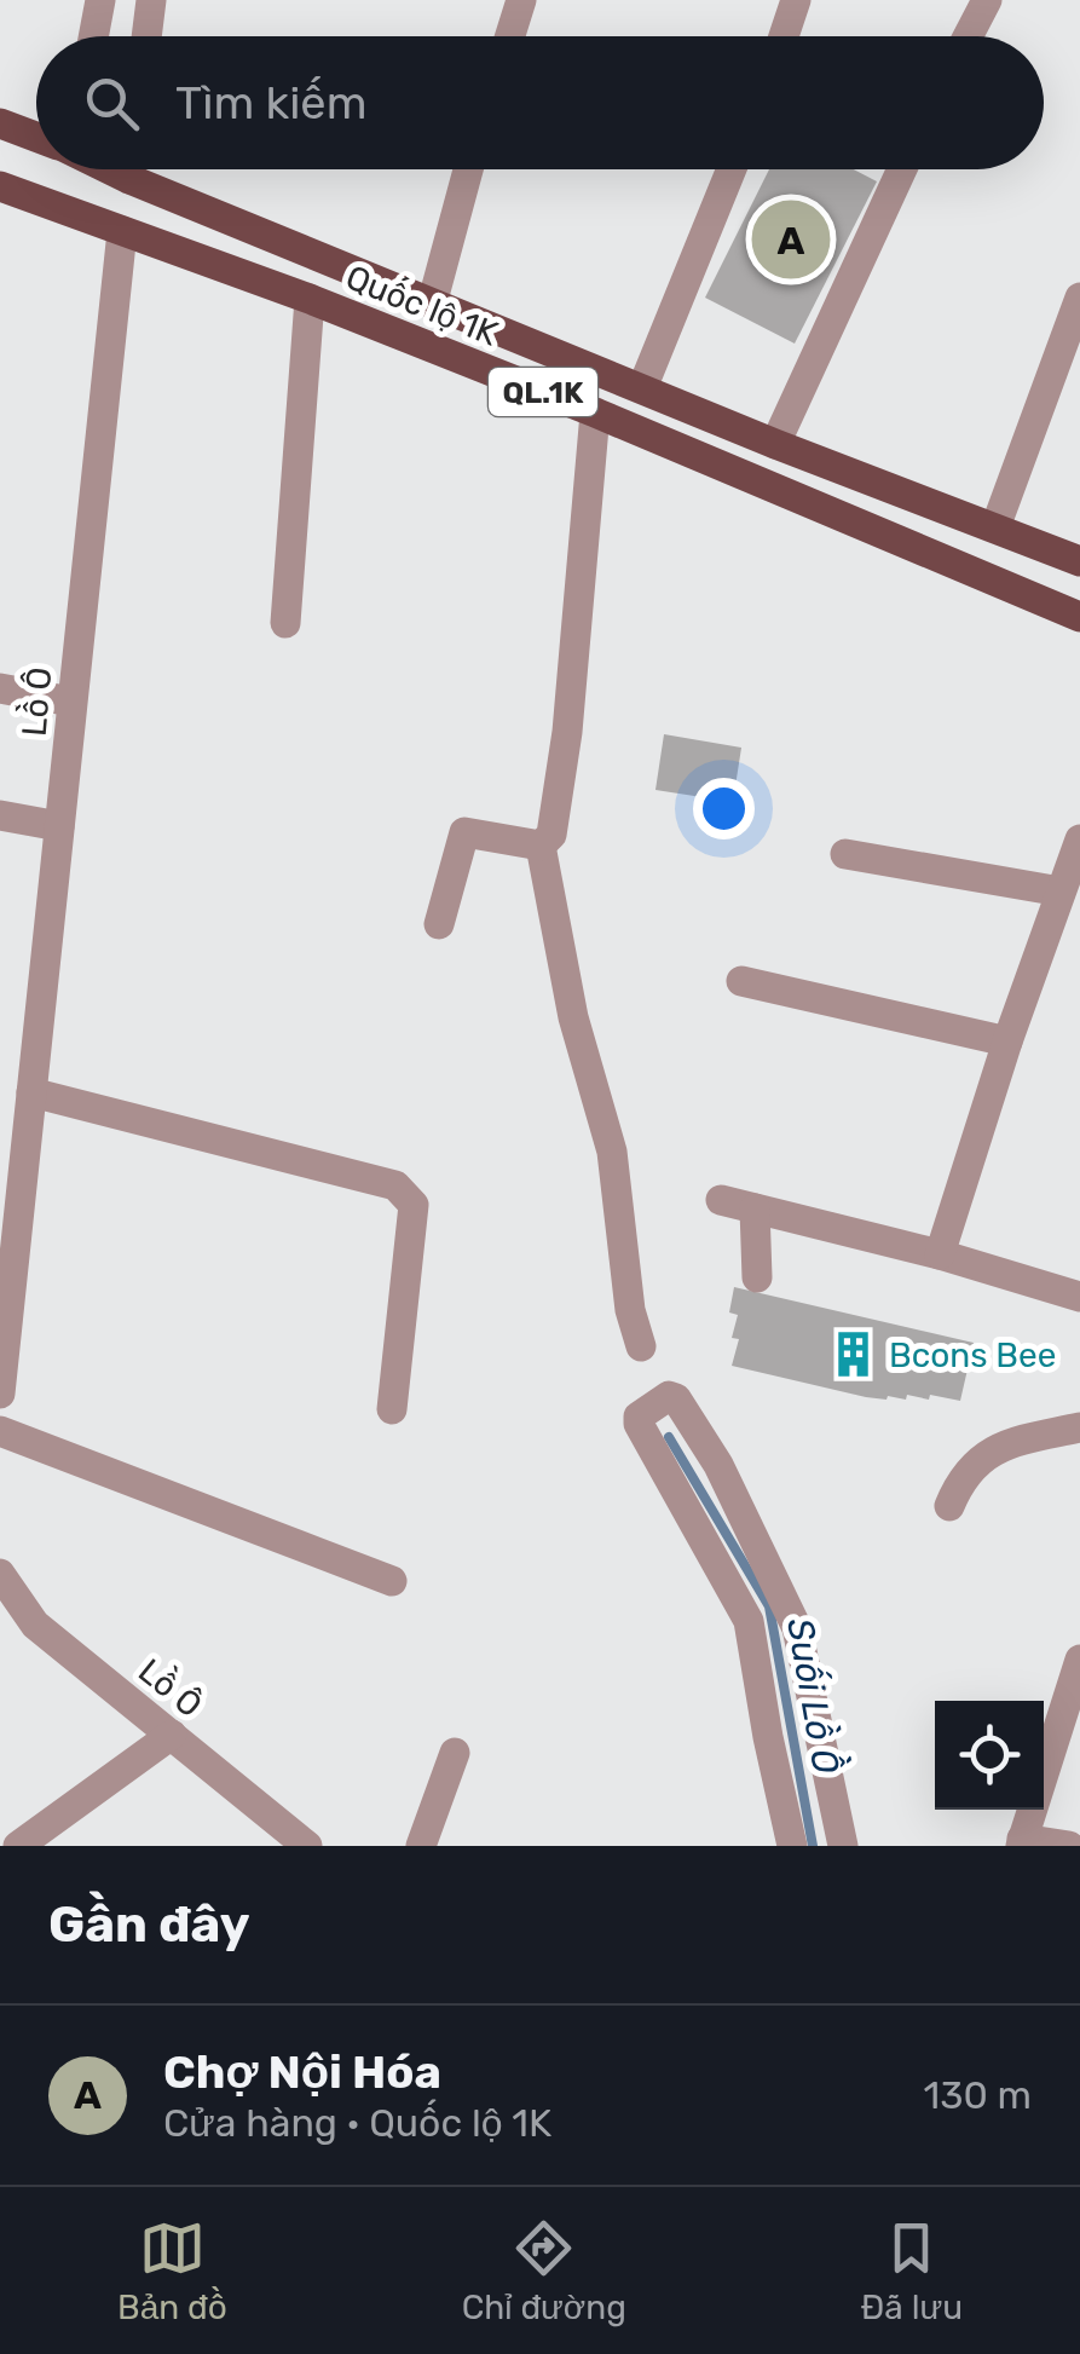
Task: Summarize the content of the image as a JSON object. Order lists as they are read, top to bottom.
{
  "streets": {
    "main road": ["Quốc lộ 1K", "QL.1K"],
    "street": ["Lồ Ô"]
  },
  "crossings": [
    ["Quốc lộ 1K", "Lồ Ô"]
  ],
  "water": ["Suối Lồ Ồ"],
  "places": {
    "building": ["Bcons Bee"]
  },
  "page": {
    "search": "Tìm kiếm",
    "pins": "A",
    "heading": "Gần đây",
    "list": [
      {
        "mark": "A",
        "name": "Chợ Nội Hóa",
        "note": "Cửa hàng · Quốc lộ 1K",
        "value": "130 m"
      }
    ],
    "nav": ["Bản đồ", "Chỉ đường", "Đã lưu"]
  }
}
